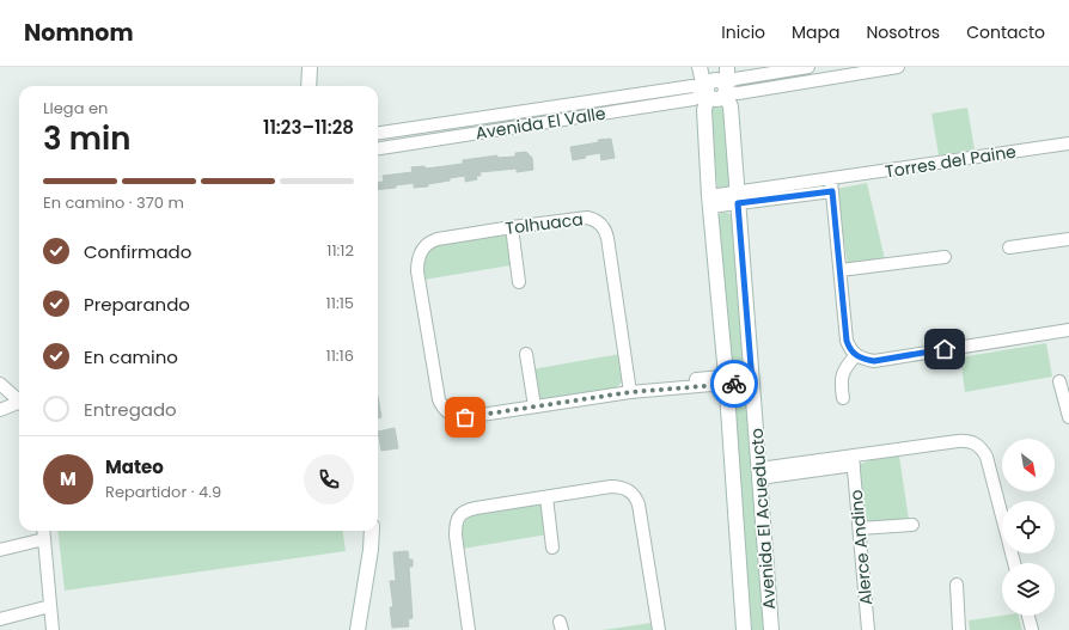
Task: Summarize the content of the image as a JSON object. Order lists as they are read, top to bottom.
{
  "streets": {
    "street": [
      "Avenida El Valle",
      "Torres del Paine",
      "Tolhuaca",
      "Avenida El Acueducto",
      "Alerce Andino"
    ]
  },
  "crossings": [
    ["Avenida El Valle", "Avenida El Acueducto"],
    ["Torres del Paine", "Avenida El Acueducto"],
    ["Avenida El Acueducto", "Alerce Andino"]
  ],
  "north": "bottom right",
  "page": {
    "header": "Nomnom",
    "nav": [
      "Inicio",
      "Mapa",
      "Nosotros",
      "Contacto"
    ],
    "heading": ["3 min", "Llega en", "11:23–11:28"],
    "panel": ["Mateo", "Repartidor · 4.9"],
    "bar": "En camino · 370 m",
    "list": [
      ["Confirmado", "11:12"],
      ["Preparando", "11:15"],
      ["En camino", "11:16"],
      "Entregado"
    ],
    "round": "M"
  }
}
